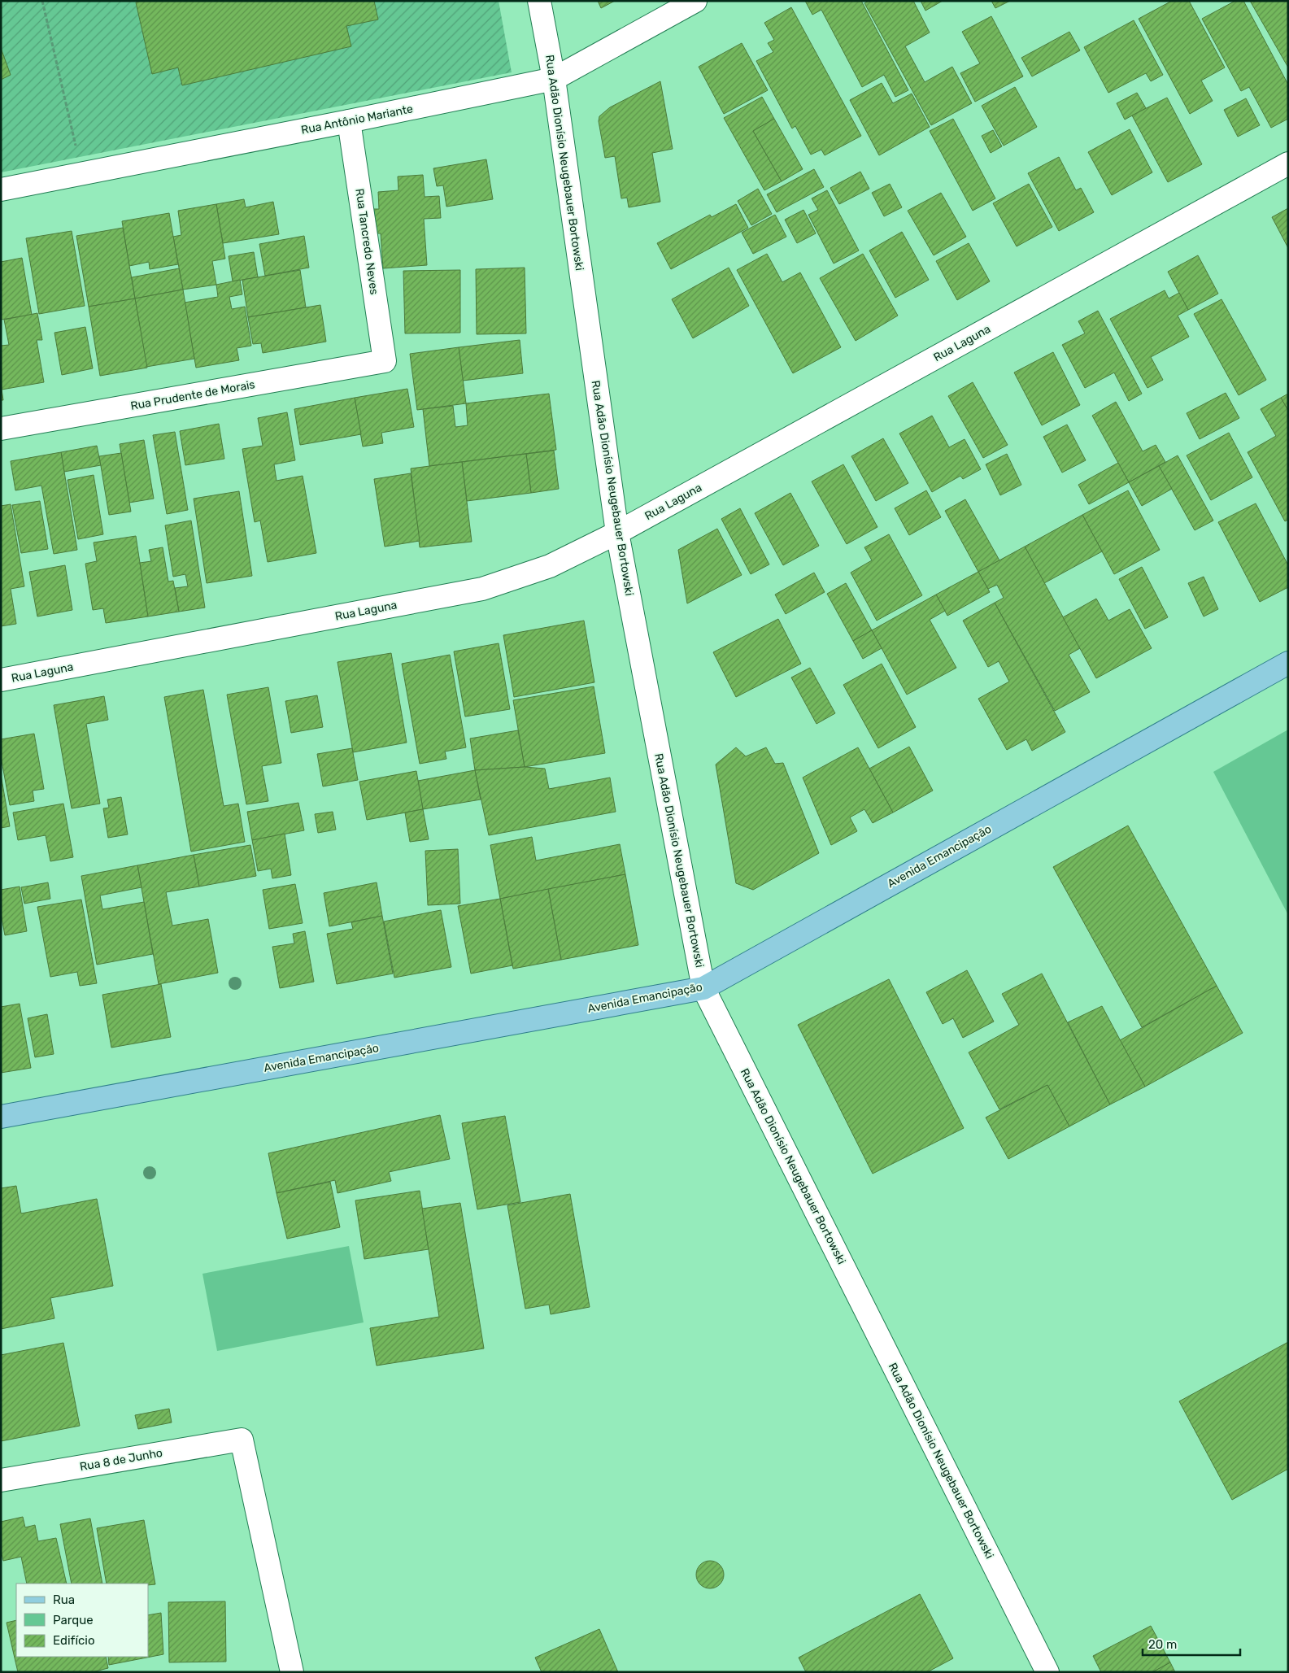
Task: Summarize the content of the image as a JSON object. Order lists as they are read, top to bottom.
{
  "streets": {
    "main road": ["Avenida Emancipação"],
    "street": [
      "Rua Antônio Mariante",
      "Rua Adão Dionísio Neugebauer Bortowski",
      "Rua Tancredo Neves",
      "Rua Laguna",
      "Rua Prudente de Morais",
      "Rua 8 de Junho"
    ]
  },
  "crossings": [
    ["Rua Antônio Mariante", "Rua Adão Dionísio Neugebauer Bortowski"],
    ["Rua Antônio Mariante", "Rua Tancredo Neves"],
    ["Rua Adão Dionísio Neugebauer Bortowski", "Rua Laguna"],
    ["Rua Adão Dionísio Neugebauer Bortowski", "Avenida Emancipação"],
    ["Rua Tancredo Neves", "Rua Prudente de Morais"]
  ],
  "legend": ["Rua", "Parque", "Edifício"],
  "scale_bar": "20 m"
}
